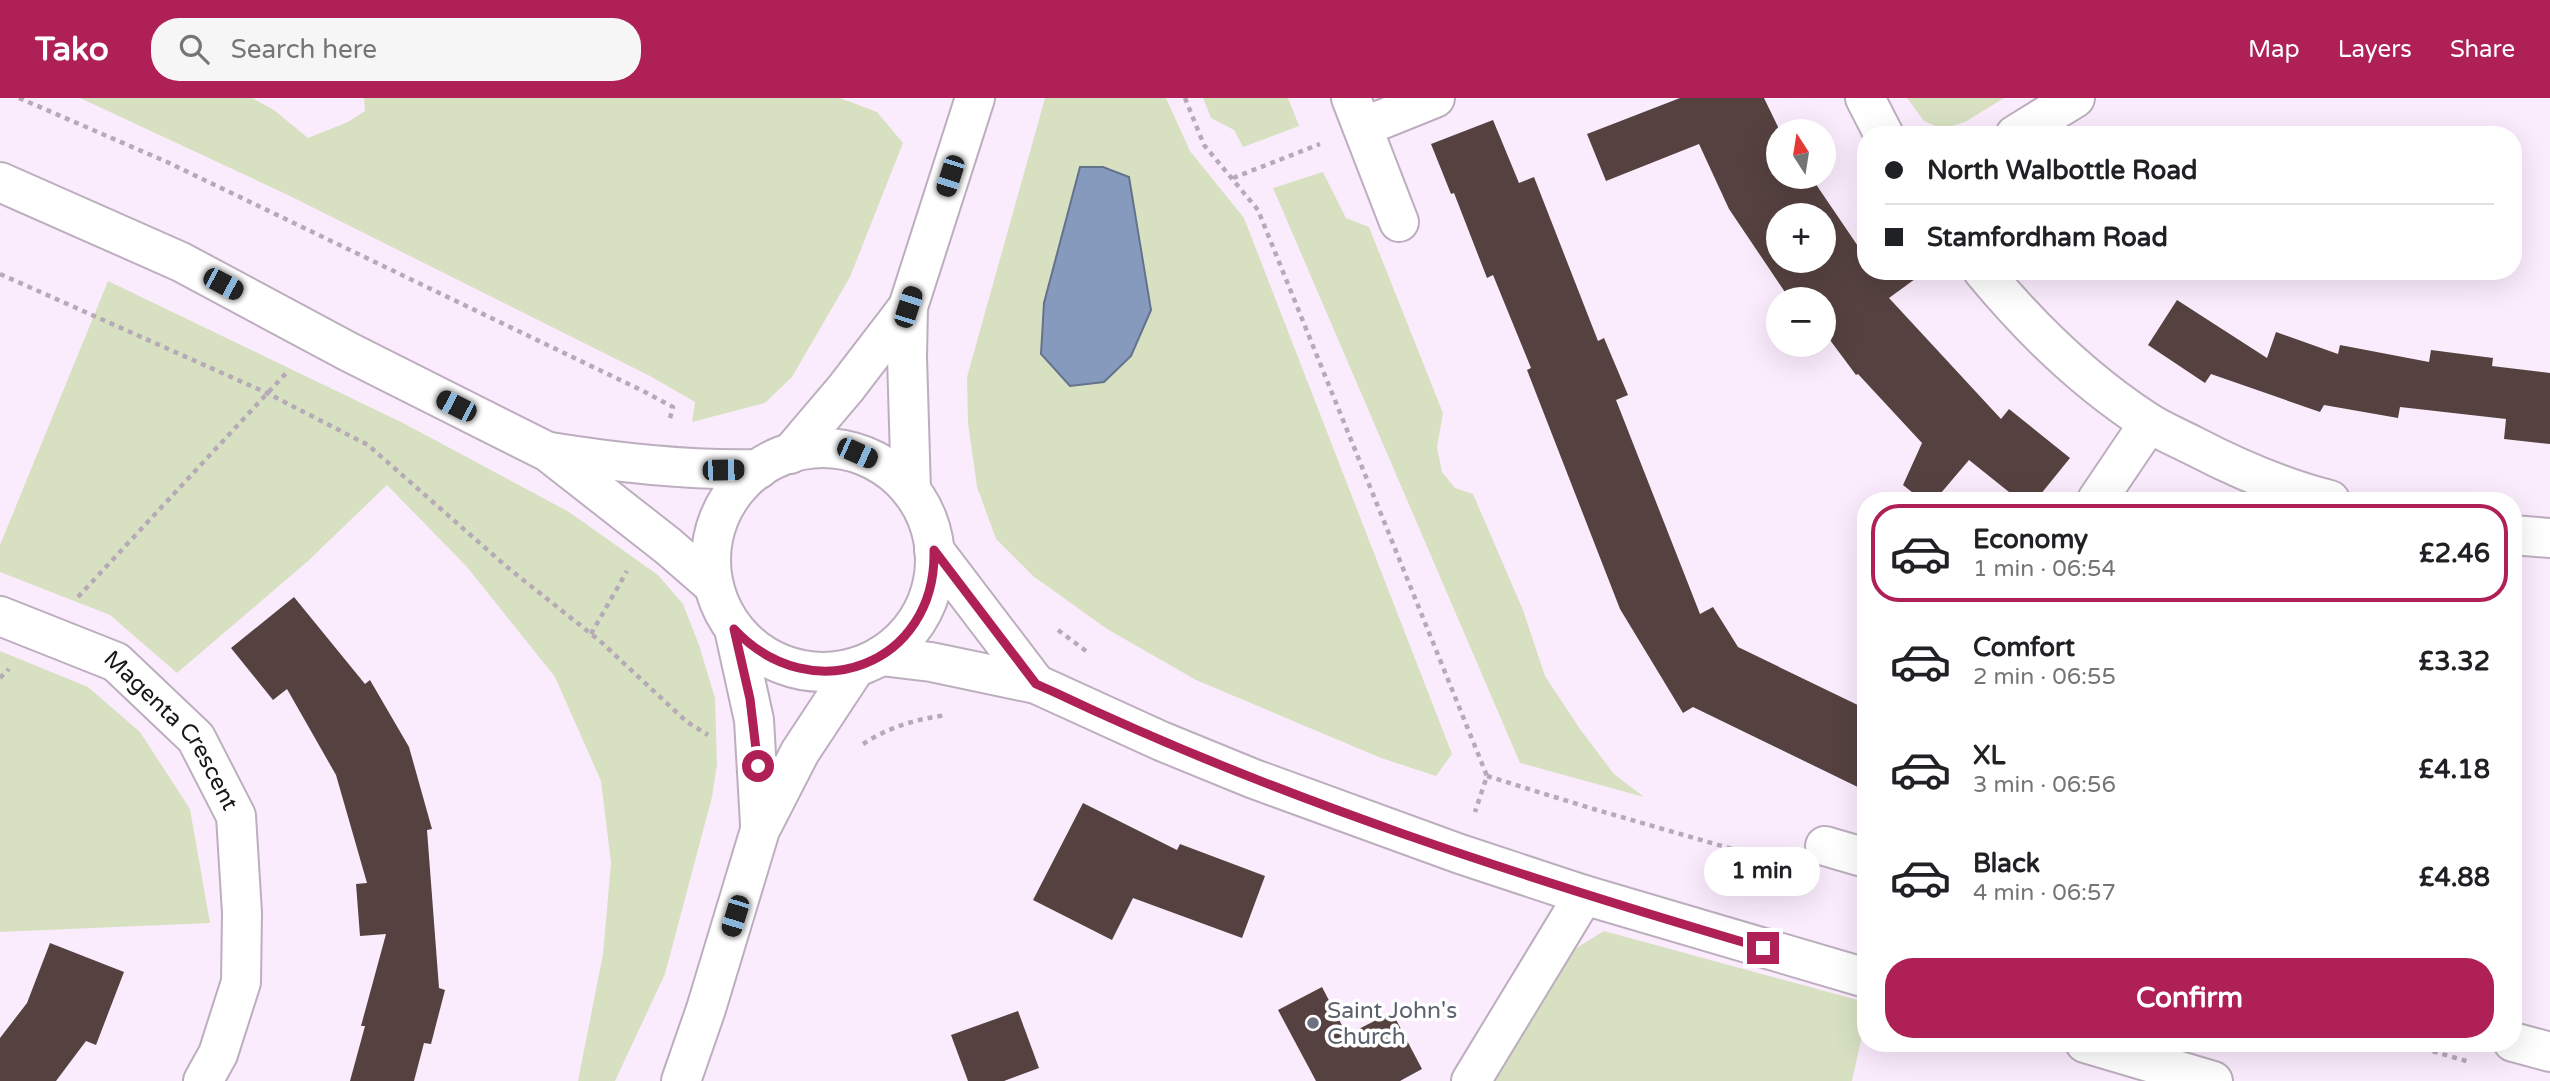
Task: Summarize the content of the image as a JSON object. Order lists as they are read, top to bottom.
{
  "streets": {
    "main road": ["Magenta Crescent"]
  },
  "places": ["Saint John's Church"],
  "north": "top",
  "page": {
    "header": "Tako",
    "search": "Search here",
    "nav": ["Map", "Layers", "Share"],
    "map_buttons": ["+", "−"],
    "banner": ["North Walbottle Road", "Stamfordham Road"],
    "list": [
      {
        "name": "Economy",
        "note": "1 min · 06:54",
        "value": "£2.46"
      },
      {
        "name": "Comfort",
        "note": "2 min · 06:55",
        "value": "£3.32"
      },
      {
        "name": "XL",
        "note": "3 min · 06:56",
        "value": "£4.18"
      },
      {
        "name": "Black",
        "note": "4 min · 06:57",
        "value": "£4.88"
      }
    ],
    "bubble": "1 min",
    "buttons": "Confirm"
  }
}
